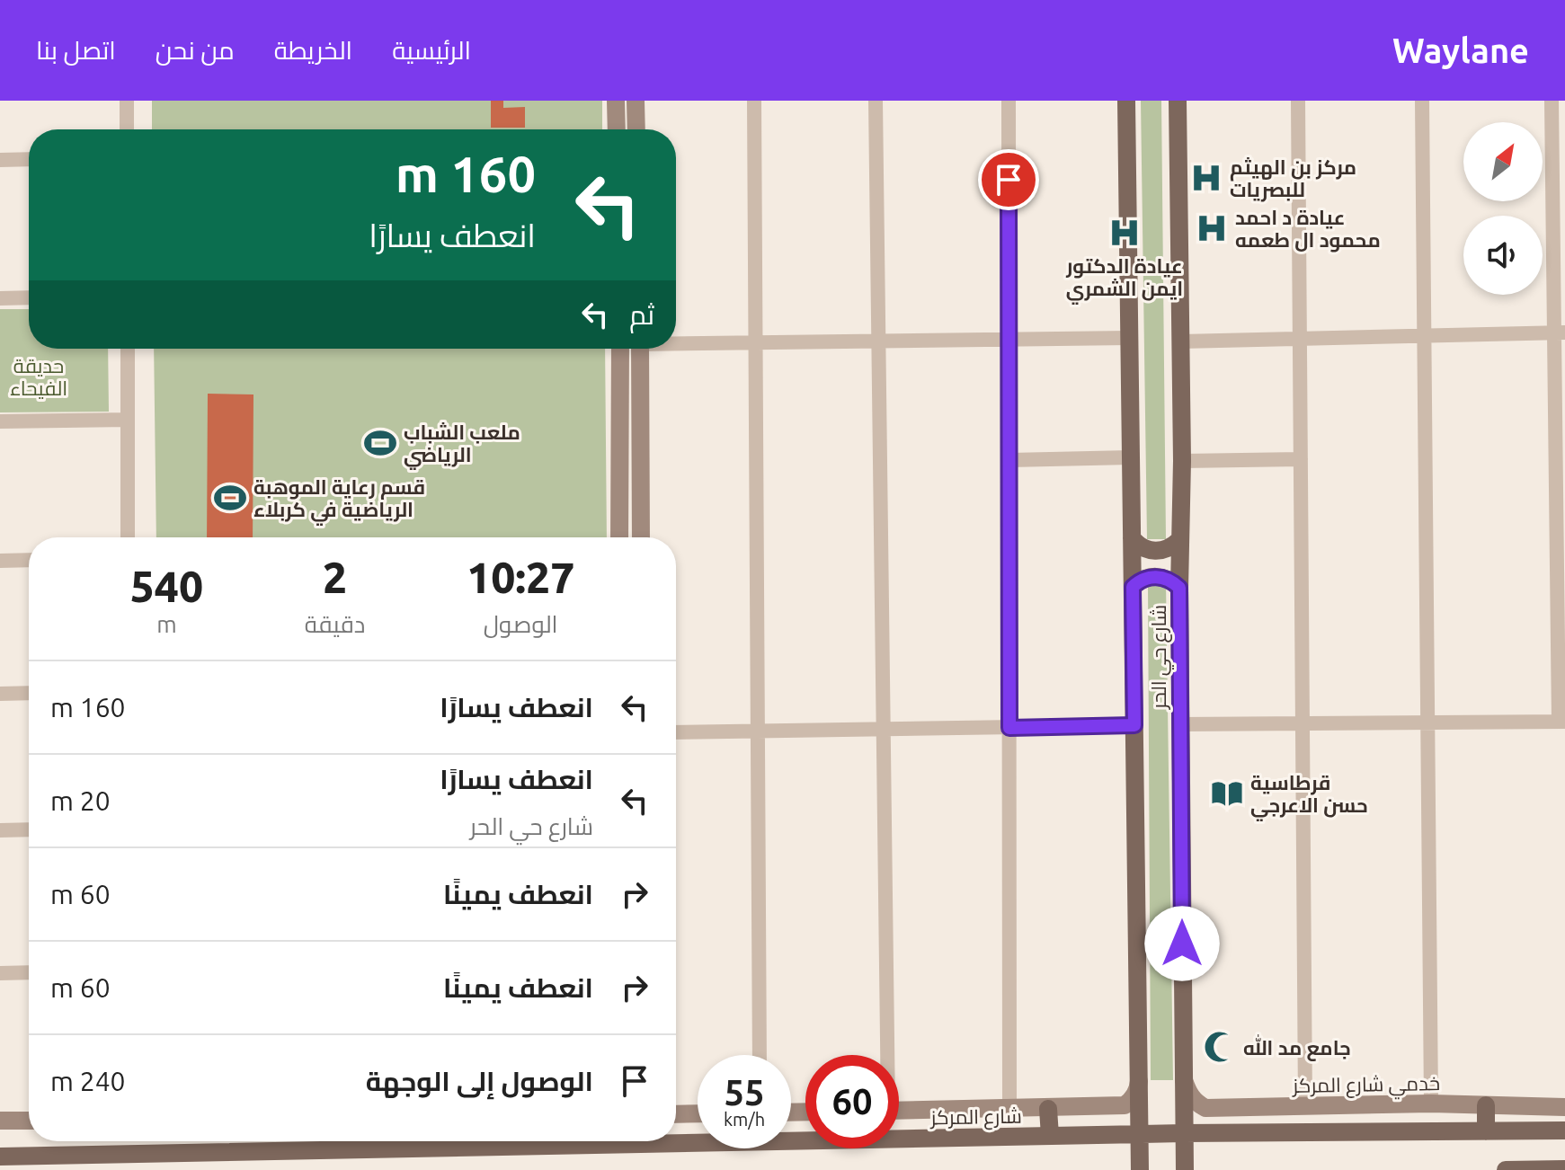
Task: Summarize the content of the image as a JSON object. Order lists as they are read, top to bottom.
{
  "streets": {
    "main road": ["شارع حي الحر", "شارع المركز"],
    "street": ["خدمي شارع المركز"]
  },
  "crossings": [
    ["شارع حي الحر", "خدمي شارع المركز"],
    ["شارع حي الحر", "شارع المركز"]
  ],
  "parks": ["حديقة الفيحاء"],
  "places": {
    "hospital": ["مركز بن الهيثم للبصريات", "عيادة د احمد محمود ال طعمه", "عيادة الدكتور ايمن الشمري"],
    "sports": ["ملعب الشباب الرياضي", "قسم رعاية الموهبة الرياضية في كربلاء"],
    "library": ["قرطاسية حسن الاعرجي"],
    "mosque": ["جامع مد الله"]
  },
  "north": "top right",
  "page": {
    "header": "Waylane",
    "nav": [
      "الرئيسية",
      "الخريطة",
      "من نحن",
      "اتصل بنا"
    ],
    "turn": ["160 m", "انعطف يسارًا"],
    "then": "ثم",
    "eta": [
      "10:27",
      "الوصول",
      "2",
      "دقيقة",
      "540",
      "m"
    ],
    "list": [
      {
        "name": "انعطف يسارًا",
        "value": "160 m"
      },
      {
        "name": "انعطف يسارًا",
        "note": "شارع حي الحر",
        "value": "20 m"
      },
      {
        "name": "انعطف يمينًا",
        "value": "60 m"
      },
      {
        "name": "انعطف يمينًا",
        "value": "60 m"
      },
      {
        "name": "الوصول إلى الوجهة",
        "value": "240 m"
      }
    ],
    "speed": "55 km/h",
    "limit": "60"
  }
}
